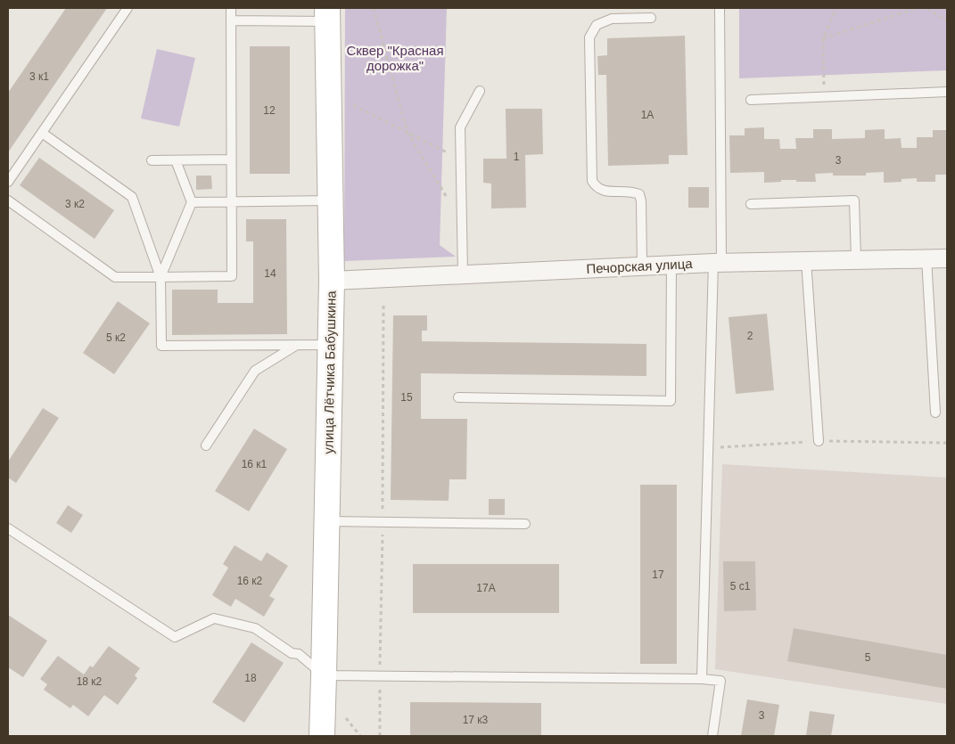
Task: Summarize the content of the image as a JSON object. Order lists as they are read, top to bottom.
{
  "streets": {
    "main road": ["улица Лётчика Бабушкина"],
    "street": ["Печорская улица"]
  },
  "crossings": [
    ["Печорская улица", "улица Лётчика Бабушкина"]
  ],
  "parks": ["Сквер \"Красная дорожка\""],
  "house_numbers": [
    "3 к1",
    "12",
    "1A",
    "1",
    "3",
    "3 к2",
    "14",
    "2",
    "5 к2",
    "15",
    "16 к1",
    "17",
    "16 к2",
    "5 с1",
    "17А",
    "5",
    "18",
    "18 к2",
    "3",
    "17 к3"
  ]
}
